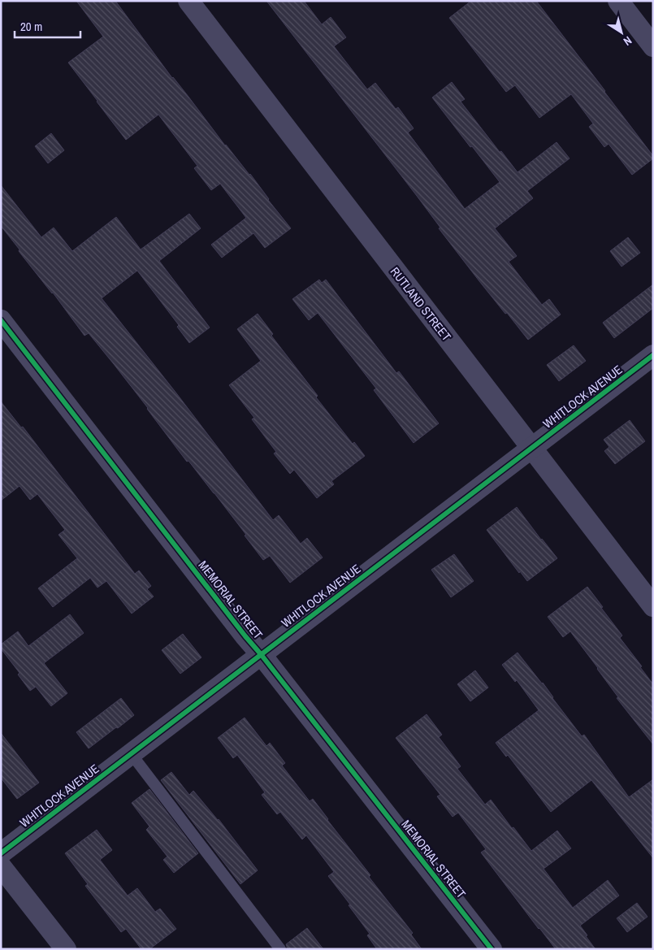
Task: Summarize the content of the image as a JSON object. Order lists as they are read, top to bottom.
{
  "streets": {
    "street": ["RUTLAND STREET", "WHITLOCK AVENUE", "MEMORIAL STREET"]
  },
  "crossings": [
    ["RUTLAND STREET", "WHITLOCK AVENUE"],
    ["WHITLOCK AVENUE", "MEMORIAL STREET"]
  ],
  "scale_bar": "20 m",
  "north": "bottom right"
}
